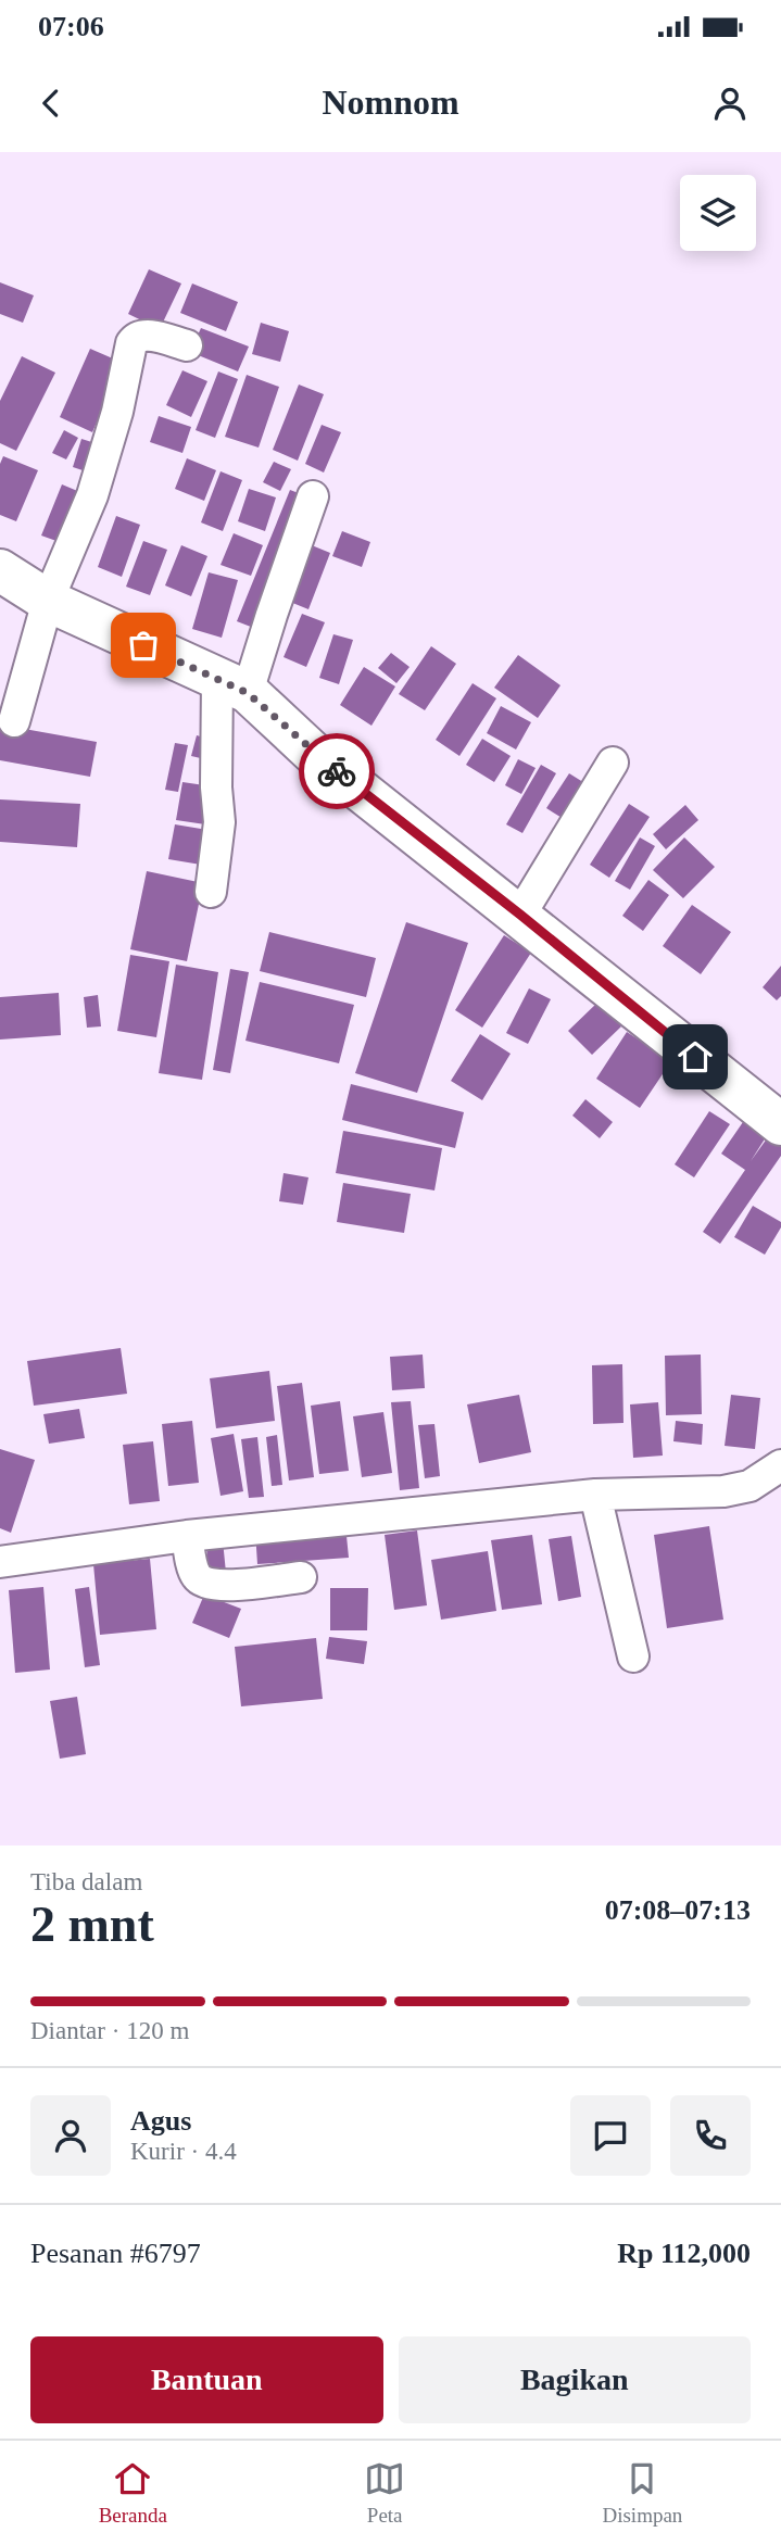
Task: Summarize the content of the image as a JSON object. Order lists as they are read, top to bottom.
{
  "page": {
    "status": "07:06",
    "header": "Nomnom",
    "heading": ["2 mnt", "Tiba dalam", "07:08–07:13"],
    "panel": [
      "Agus",
      "Kurir · 4.4",
      "Pesanan #6797",
      "Rp 112,000"
    ],
    "bar": "Diantar · 120 m",
    "buttons": ["Bantuan", "Bagikan"],
    "tabs": ["Beranda", "Peta", "Disimpan"]
  }
}
